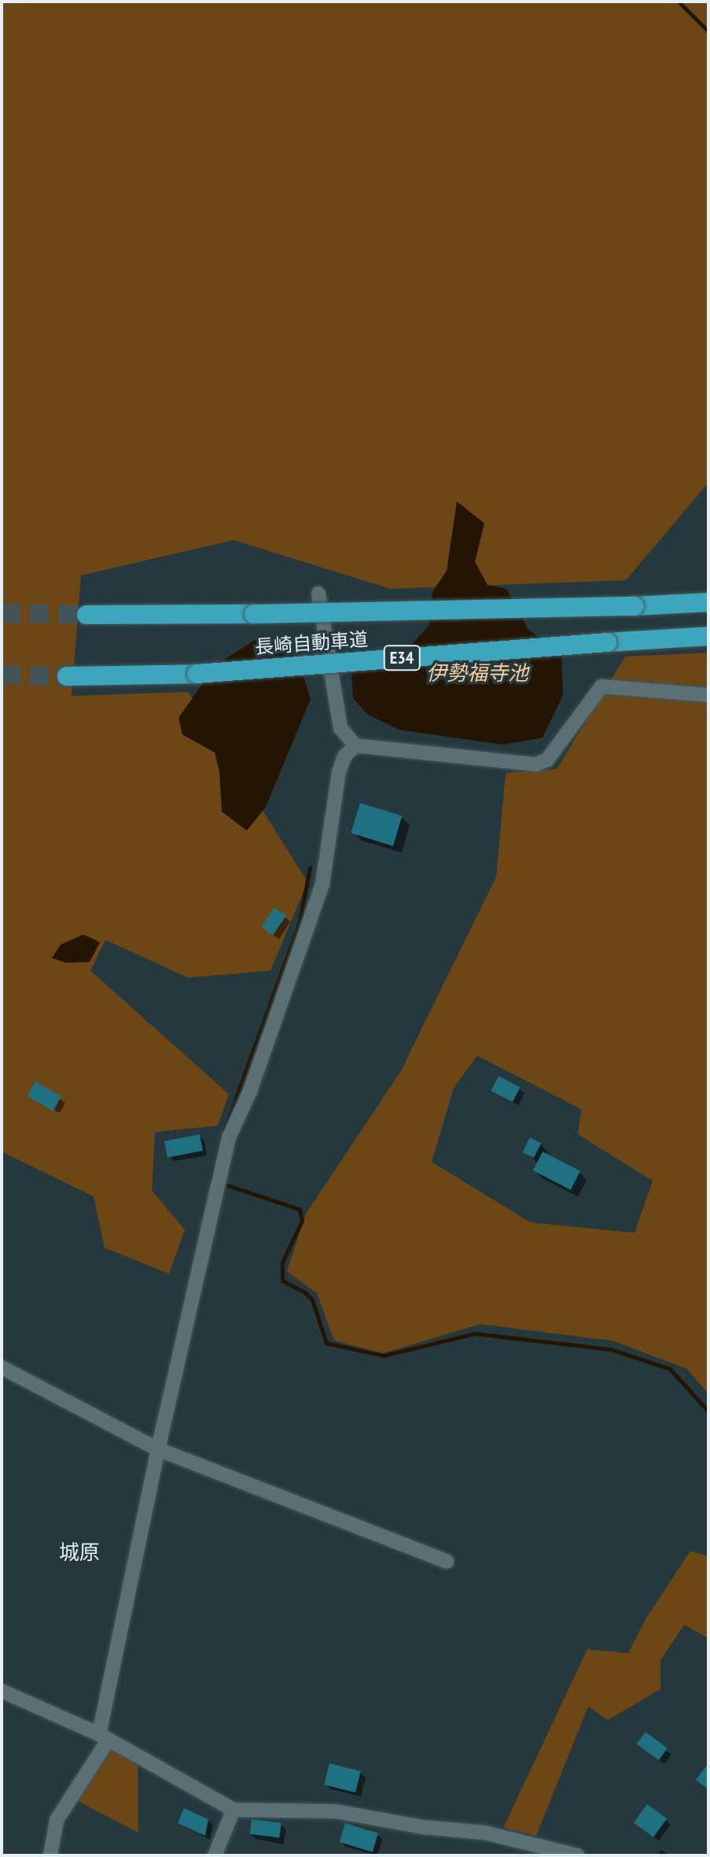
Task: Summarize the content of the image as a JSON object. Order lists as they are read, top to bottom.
{
  "streets": {
    "highway": ["長崎自動車道", "E34"]
  },
  "districts": ["城原"],
  "water": ["伊勢福寺池"]
}
